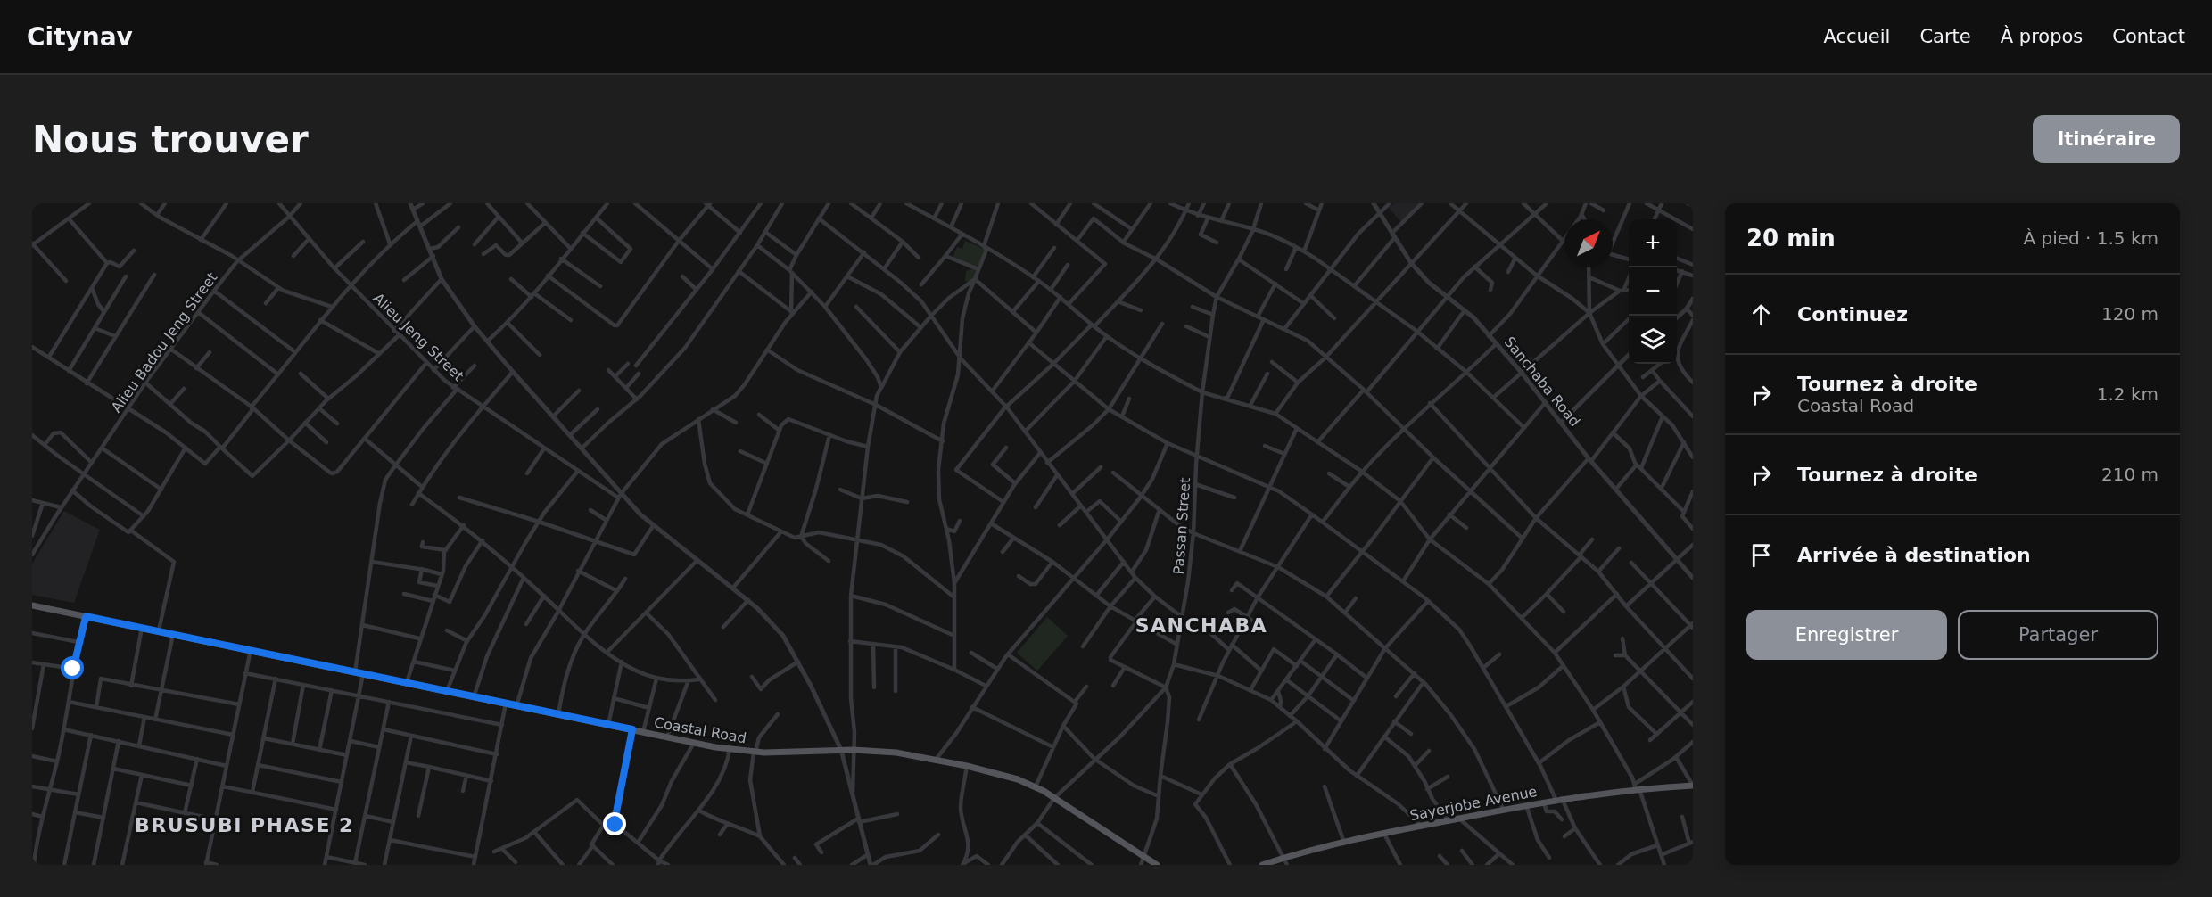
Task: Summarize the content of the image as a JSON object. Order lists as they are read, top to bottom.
{
  "streets": {
    "main road": ["Coastal Road", "Sayerjobe Avenue"],
    "street": [
      "Alieu Jeng Street",
      "Alieu Badou Jeng Street",
      "Sanchaba Road",
      "Passan Street"
    ]
  },
  "crossings": [
    ["Alieu Jeng Street", "Alieu Badou Jeng Street"]
  ],
  "districts": ["SANCHABA", "BRUSUBI PHASE 2"],
  "north": "top right",
  "page": {
    "header": "Citynav",
    "nav": [
      "Accueil",
      "Carte",
      "À propos",
      "Contact"
    ],
    "buttons": [
      "Itinéraire",
      ["Enregistrer", "Partager"]
    ],
    "title": "Nous trouver",
    "heading": ["20 min", "À pied · 1.5 km"],
    "map_buttons": ["+", "−"],
    "list": [
      ["Continuez", "120 m"],
      ["Tournez à droite", "Coastal Road", "1.2 km"],
      ["Tournez à droite", "210 m"],
      "Arrivée à destination"
    ]
  }
}
